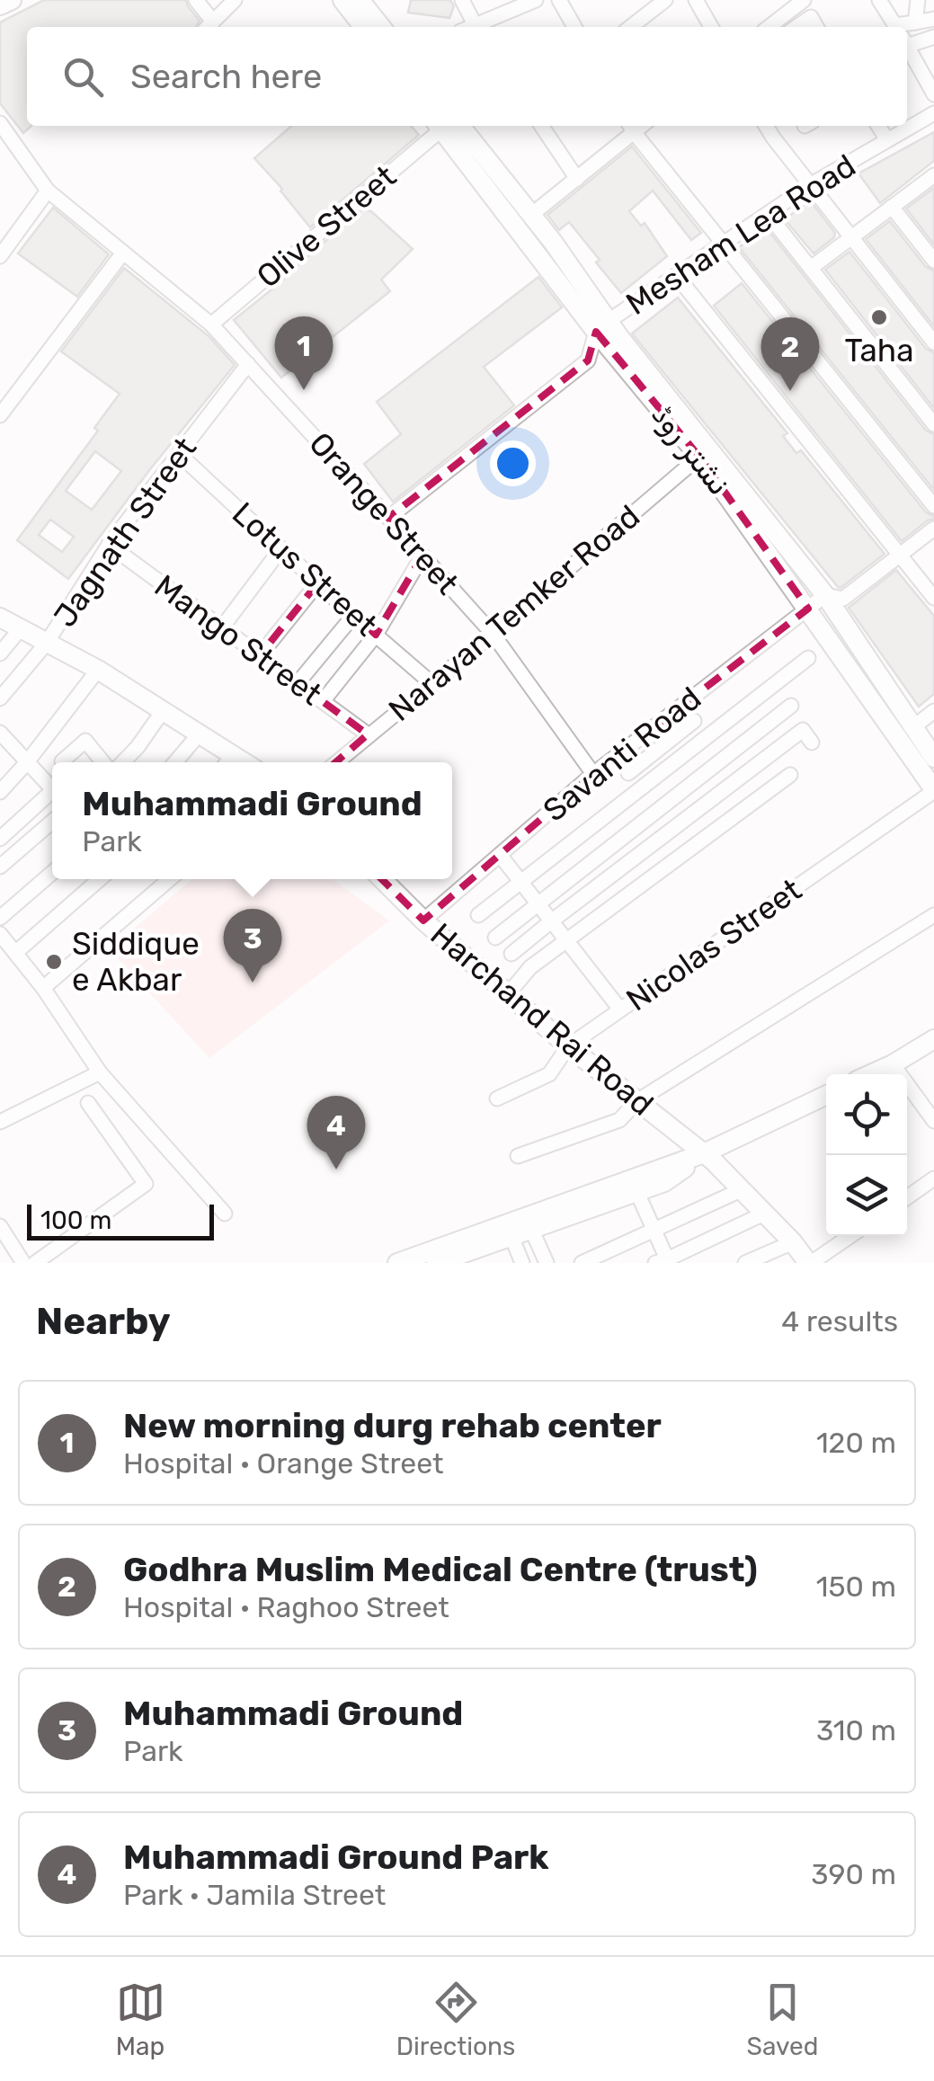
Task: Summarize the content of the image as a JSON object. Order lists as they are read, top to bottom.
{
  "streets": {
    "main road": ["نشتر روڈ", "Harchand Rai Road"],
    "street": [
      "Olive Street",
      "Mesham Lea Road",
      "Orange Street",
      "Jagnath Street",
      "Lotus Street",
      "Narayan Temker Road",
      "Mango Street",
      "Savanti Road",
      "Nicolas Street"
    ]
  },
  "crossings": [
    ["Olive Street", "Orange Street"],
    ["Mesham Lea Road", "نشتر روڈ"],
    ["نشتر روڈ", "Narayan Temker Road"],
    ["نشتر روڈ", "Savanti Road"],
    ["نشتر روڈ", "Nicolas Street"],
    ["Orange Street", "Jagnath Street"],
    ["Orange Street", "Narayan Temker Road"],
    ["Orange Street", "Savanti Road"],
    ["Jagnath Street", "Lotus Street"],
    ["Jagnath Street", "Mango Street"],
    ["Lotus Street", "Narayan Temker Road"],
    ["Narayan Temker Road", "Mango Street"],
    ["Savanti Road", "Harchand Rai Road"],
    ["Nicolas Street", "Harchand Rai Road"]
  ],
  "places": ["Taha", "Siddique e Akbar"],
  "scale_bar": "100 m",
  "page": {
    "search": "Search here",
    "pins": [
      "1",
      "2",
      "3",
      "4"
    ],
    "popup": ["Muhammadi Ground", "Park"],
    "scale": "100 m",
    "heading": ["Nearby", "4 results"],
    "list": [
      {
        "mark": "1",
        "name": "New morning durg rehab center",
        "note": "Hospital · Orange Street",
        "value": "120 m"
      },
      {
        "mark": "2",
        "name": "Godhra Muslim Medical Centre (trust)",
        "note": "Hospital · Raghoo Street",
        "value": "150 m"
      },
      {
        "mark": "3",
        "name": "Muhammadi Ground",
        "note": "Park",
        "value": "310 m"
      },
      {
        "mark": "4",
        "name": "Muhammadi Ground Park",
        "note": "Park · Jamila Street",
        "value": "390 m"
      }
    ],
    "nav": ["Map", "Directions", "Saved"]
  }
}
